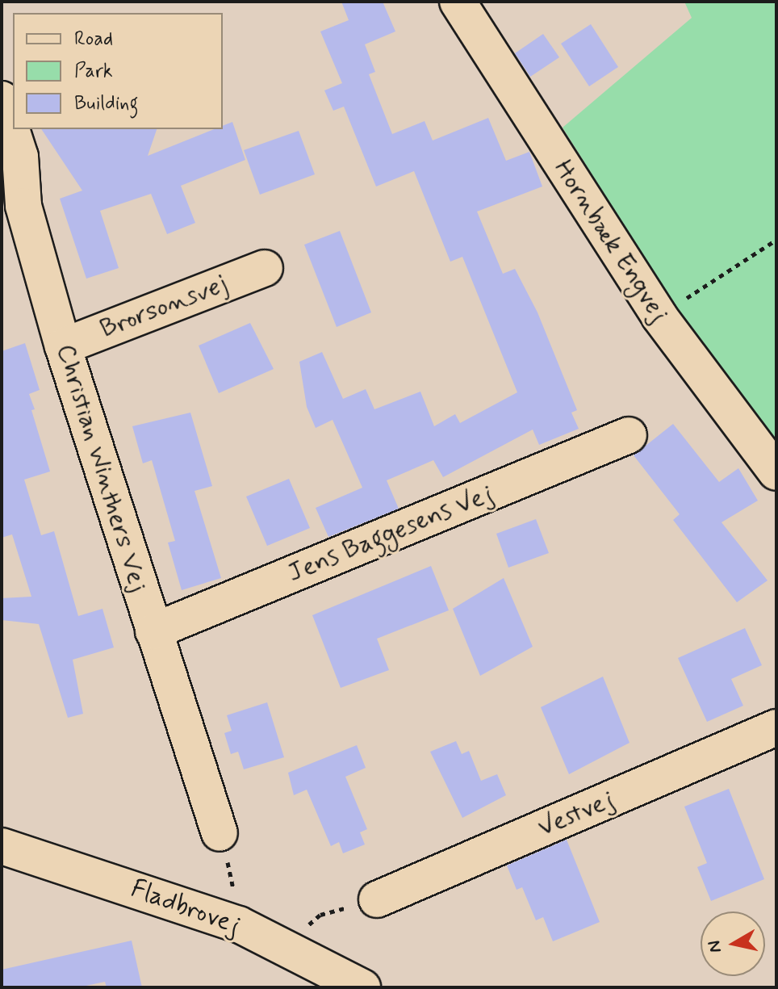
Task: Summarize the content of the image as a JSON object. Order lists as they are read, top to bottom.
{
  "streets": {
    "street": [
      "Hornbæk Engvej",
      "Brorsonsvej",
      "Christian Winthers Vej",
      "Jens Baggesens Vej",
      "Vestvej",
      "Fladbrovej"
    ]
  },
  "crossings": [
    ["Brorsonsvej", "Christian Winthers Vej"],
    ["Christian Winthers Vej", "Jens Baggesens Vej"]
  ],
  "legend": ["Road", "Park", "Building"],
  "north": "left"
}
